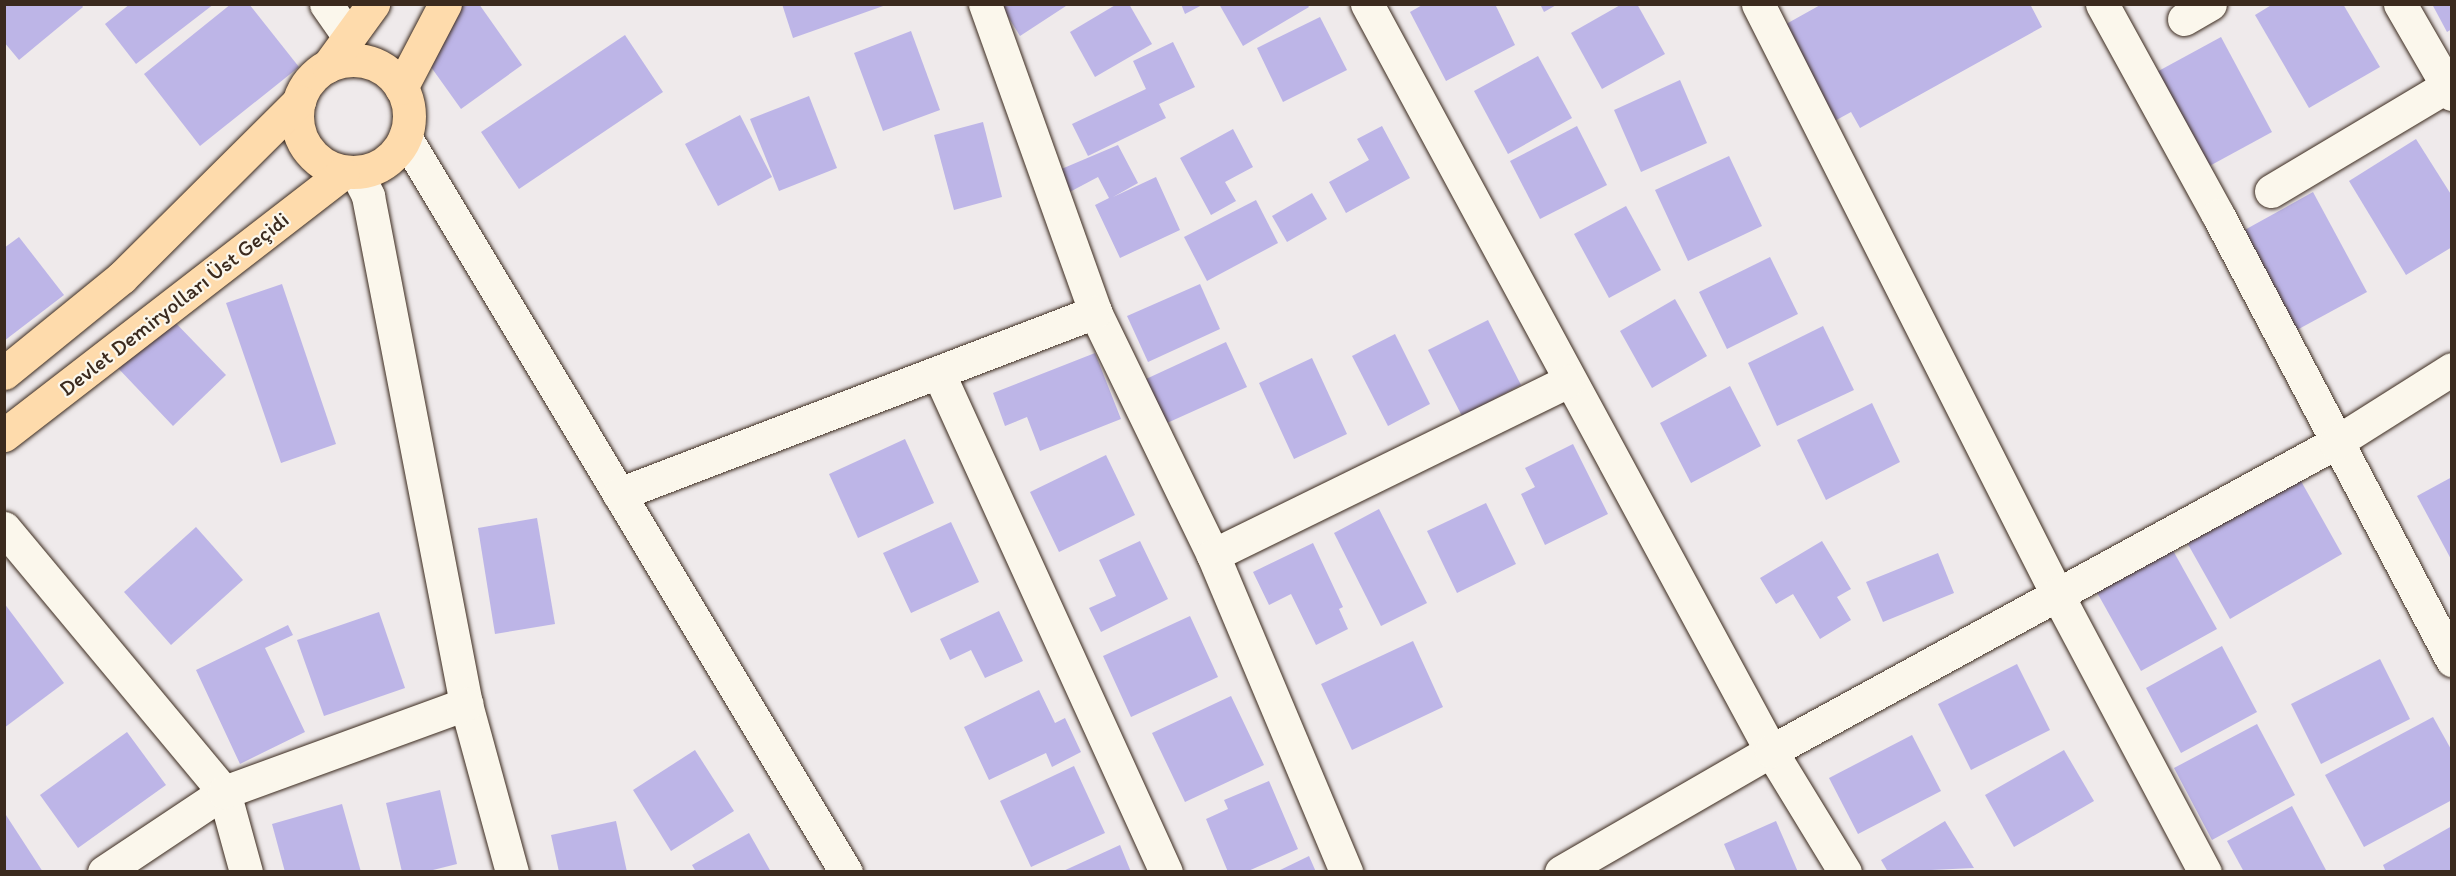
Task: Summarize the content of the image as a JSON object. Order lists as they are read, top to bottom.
{
  "streets": {
    "main road": ["Devlet Demiryolları Üst Geçidi"]
  }
}
